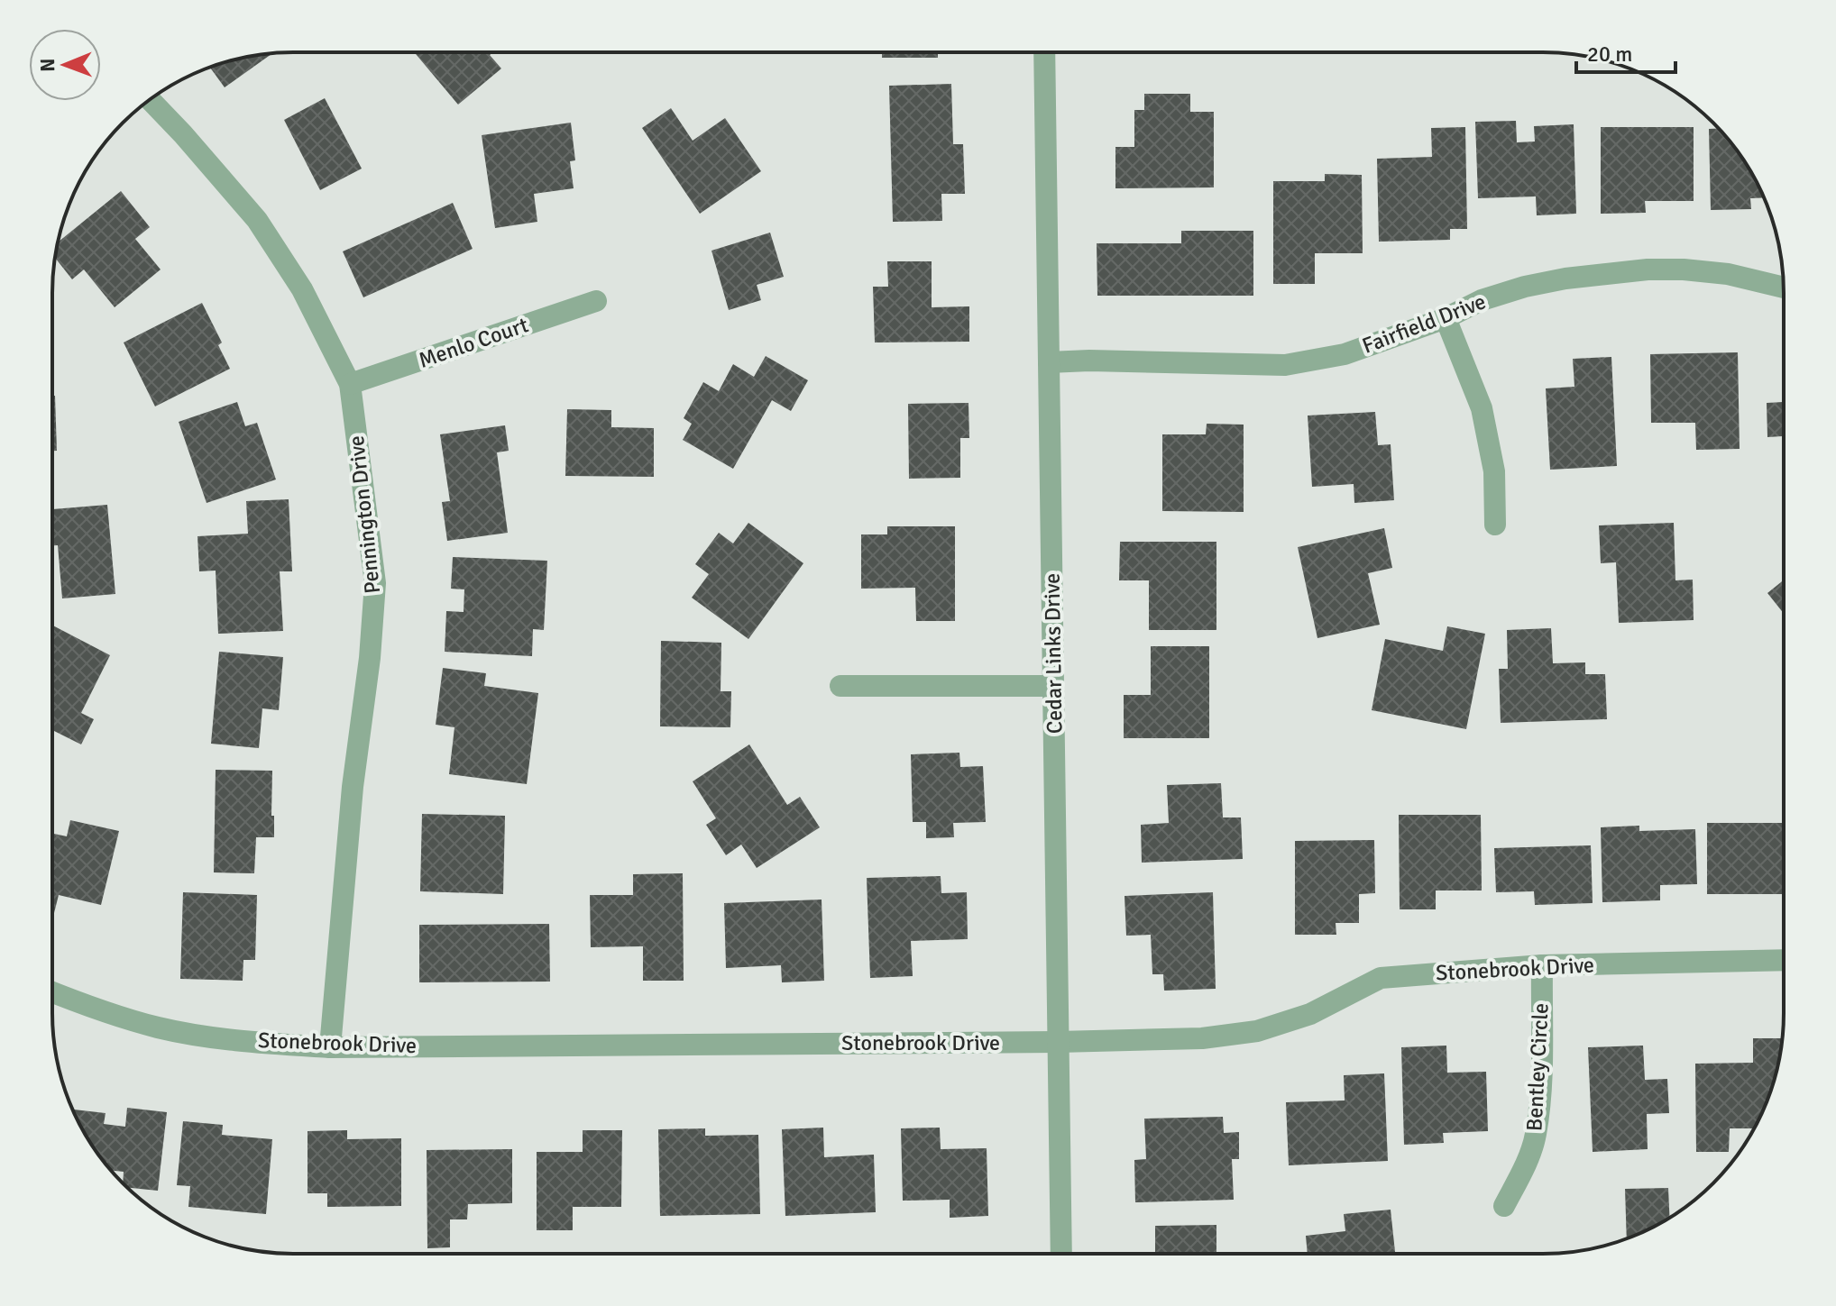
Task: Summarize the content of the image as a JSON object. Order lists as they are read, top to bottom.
{
  "streets": {
    "street": [
      "Fairfield Drive",
      "Menlo Court",
      "Pennington Drive",
      "Cedar Links Drive",
      "Stonebrook Drive",
      "Bentley Circle"
    ]
  },
  "crossings": [
    ["Fairfield Drive", "Cedar Links Drive"],
    ["Menlo Court", "Pennington Drive"],
    ["Pennington Drive", "Stonebrook Drive"],
    ["Cedar Links Drive", "Stonebrook Drive"],
    ["Stonebrook Drive", "Bentley Circle"]
  ],
  "scale_bar": "20 m",
  "north": "left"
}
